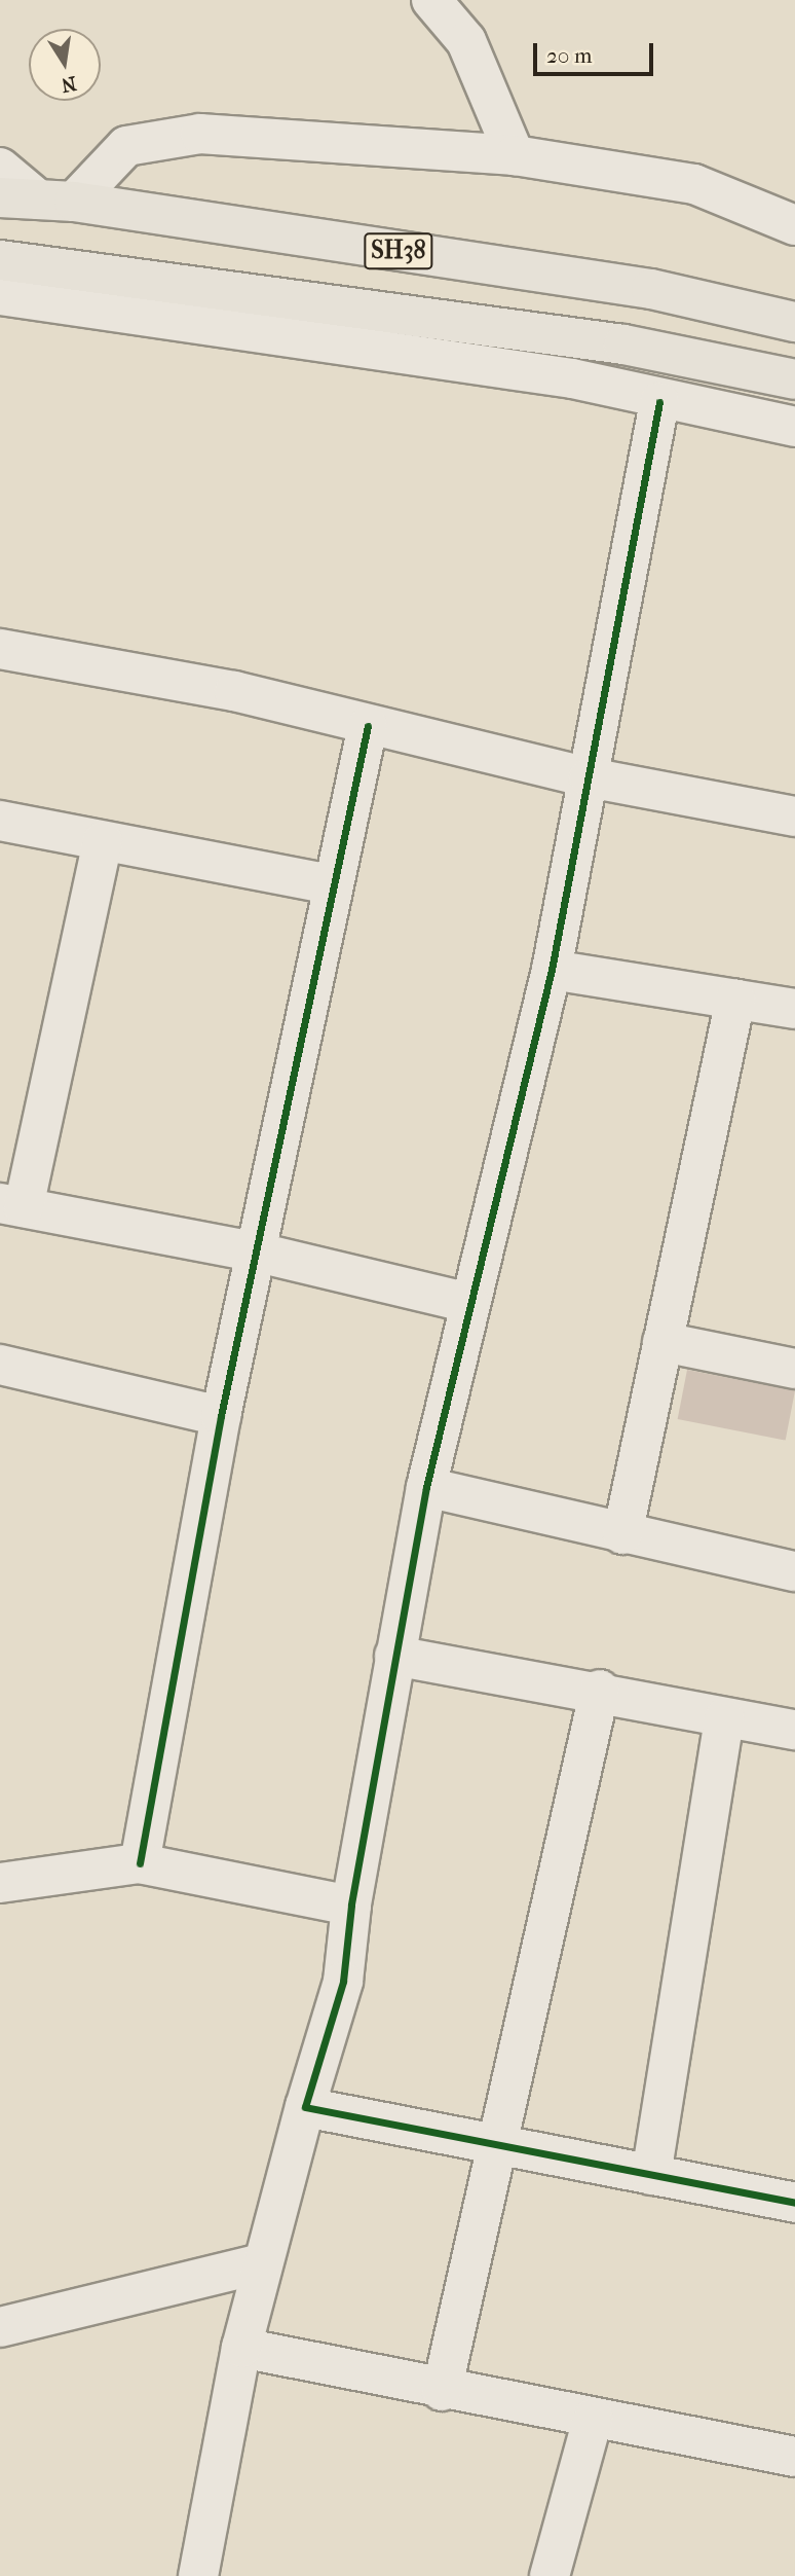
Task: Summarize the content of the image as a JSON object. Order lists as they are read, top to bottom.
{
  "streets": {
    "main road": ["SH38"]
  },
  "scale_bar": "20 m",
  "north": "bottom"
}
